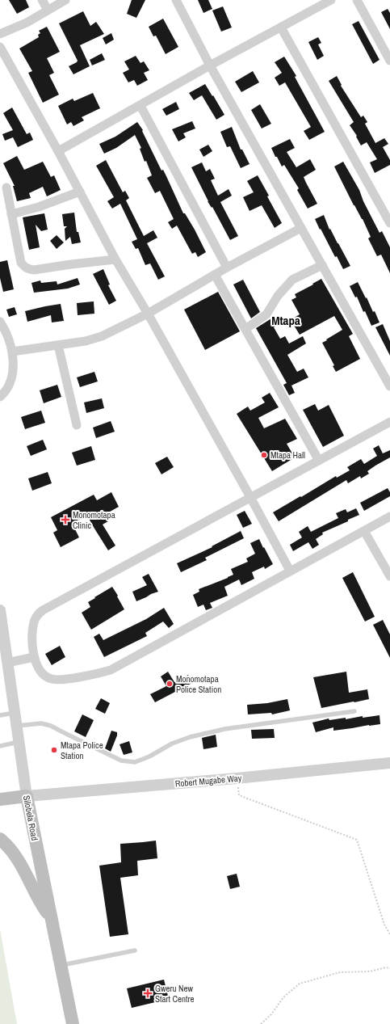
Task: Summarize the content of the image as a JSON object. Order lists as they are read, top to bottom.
{
  "streets": {
    "main road": ["Silobela Road"],
    "street": ["Robert Mugabe Way"]
  },
  "crossings": [
    ["Robert Mugabe Way", "Silobela Road"]
  ],
  "districts": ["Mtapa"],
  "places": {
    "other": ["Mtapa Hall", "Monomotapa Police Station", "Mtapa Police Station"],
    "health": ["Monomotapa Clinic", "Gweru New Start Centre"]
  }
}
